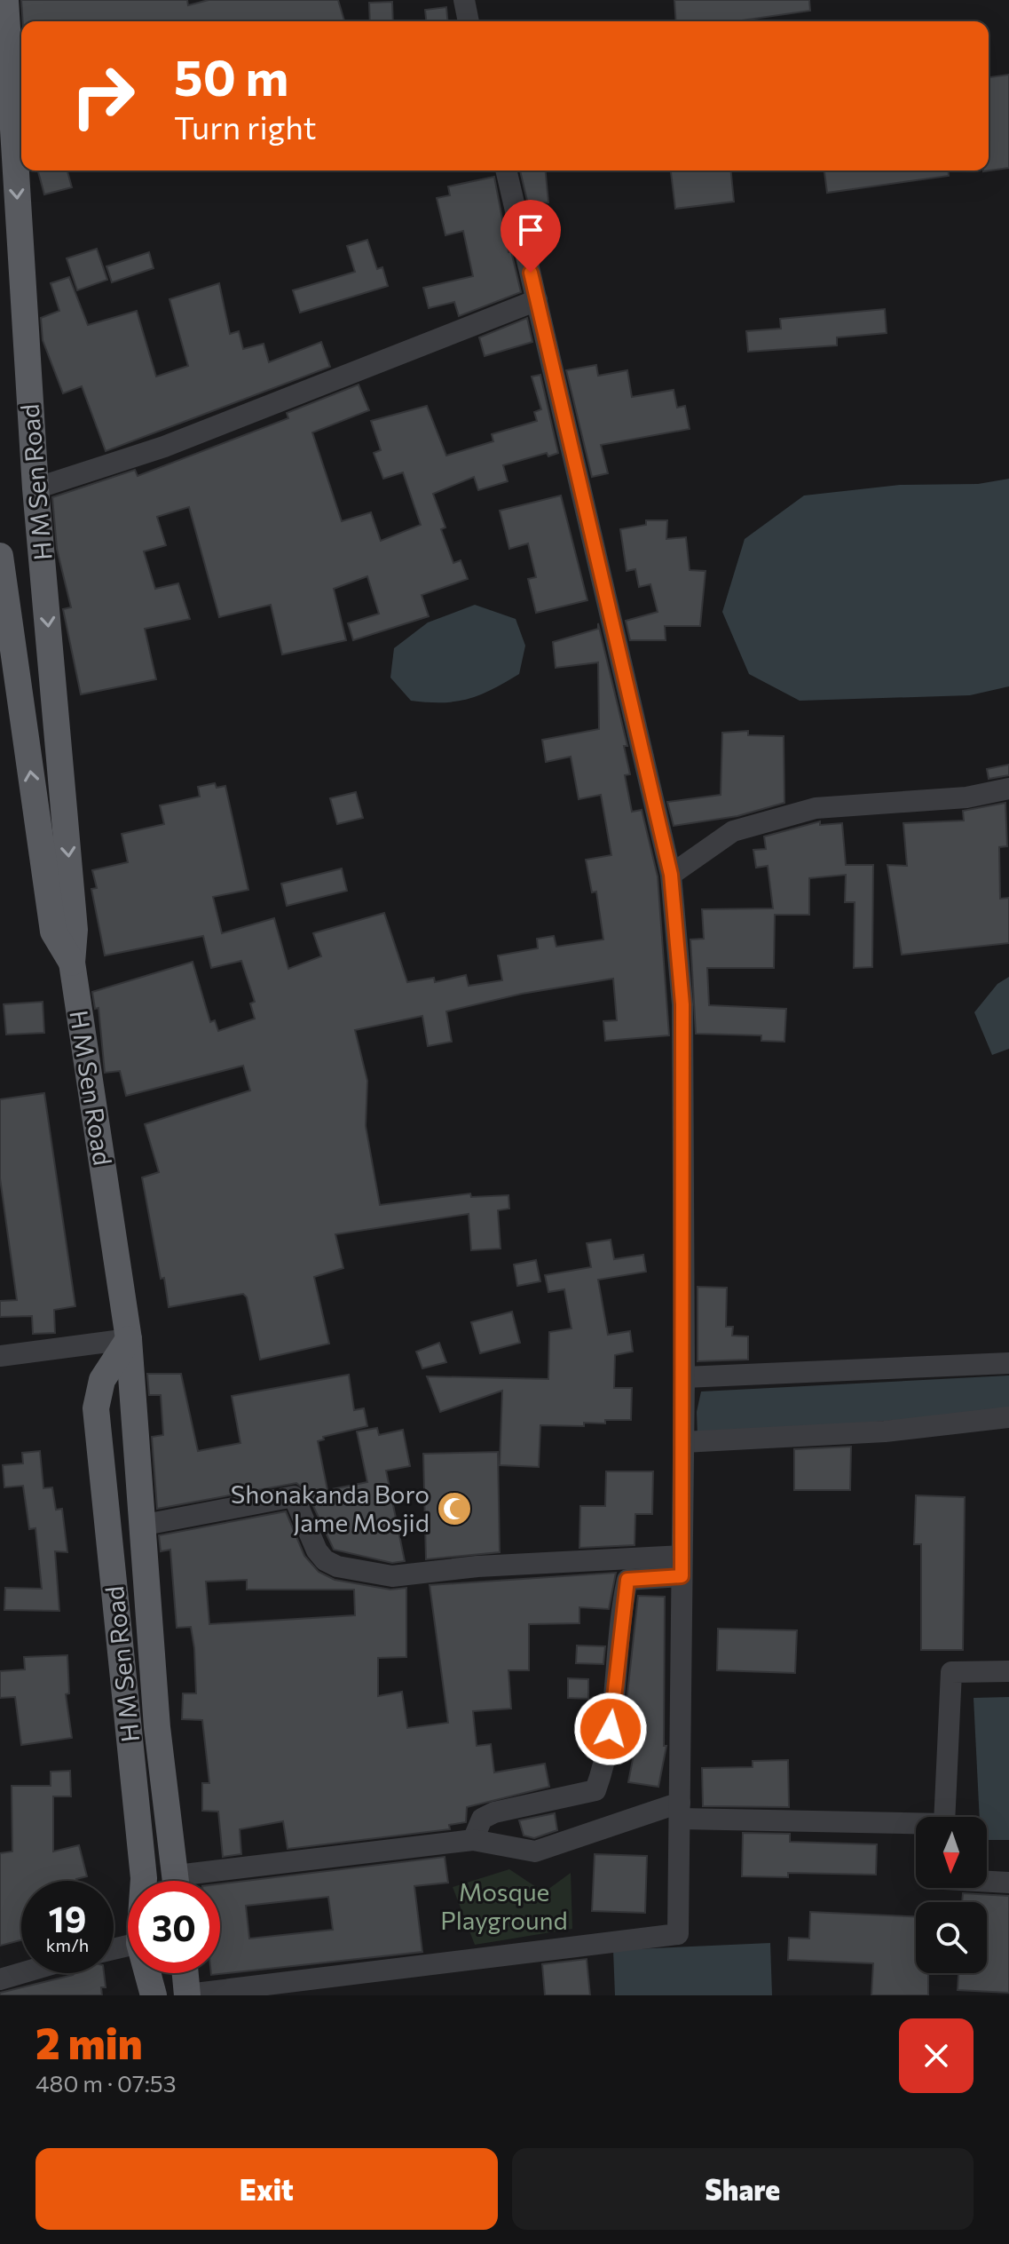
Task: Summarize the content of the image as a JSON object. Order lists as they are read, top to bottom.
{
  "streets": {
    "main road": ["H M Sen Road"]
  },
  "parks": ["Mosque Playground"],
  "places": {
    "mosque": ["Shonakanda Boro Jame Mosjid"]
  },
  "north": "bottom",
  "page": {
    "turn": ["50 m", "Turn right"],
    "speed": "19 km/h",
    "limit": "30",
    "heading": ["2 min", "480 m · 07:53"],
    "buttons": ["Exit", "Share"]
  }
}
